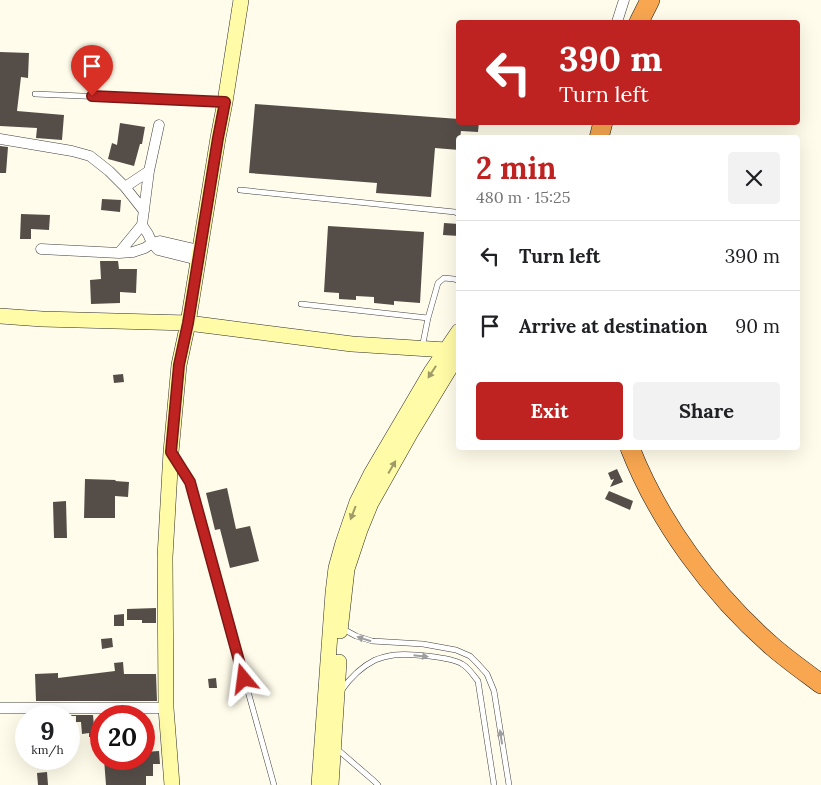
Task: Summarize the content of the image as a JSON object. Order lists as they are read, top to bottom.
{
  "page": {
    "turn": ["390 m", "Turn left"],
    "heading": ["2 min", "480 m · 15:25"],
    "list": [
      {
        "name": "Turn left",
        "value": "390 m"
      },
      {
        "name": "Arrive at destination",
        "value": "90 m"
      }
    ],
    "buttons": ["Exit", "Share"],
    "speed": "9 km/h",
    "limit": "20"
  }
}
